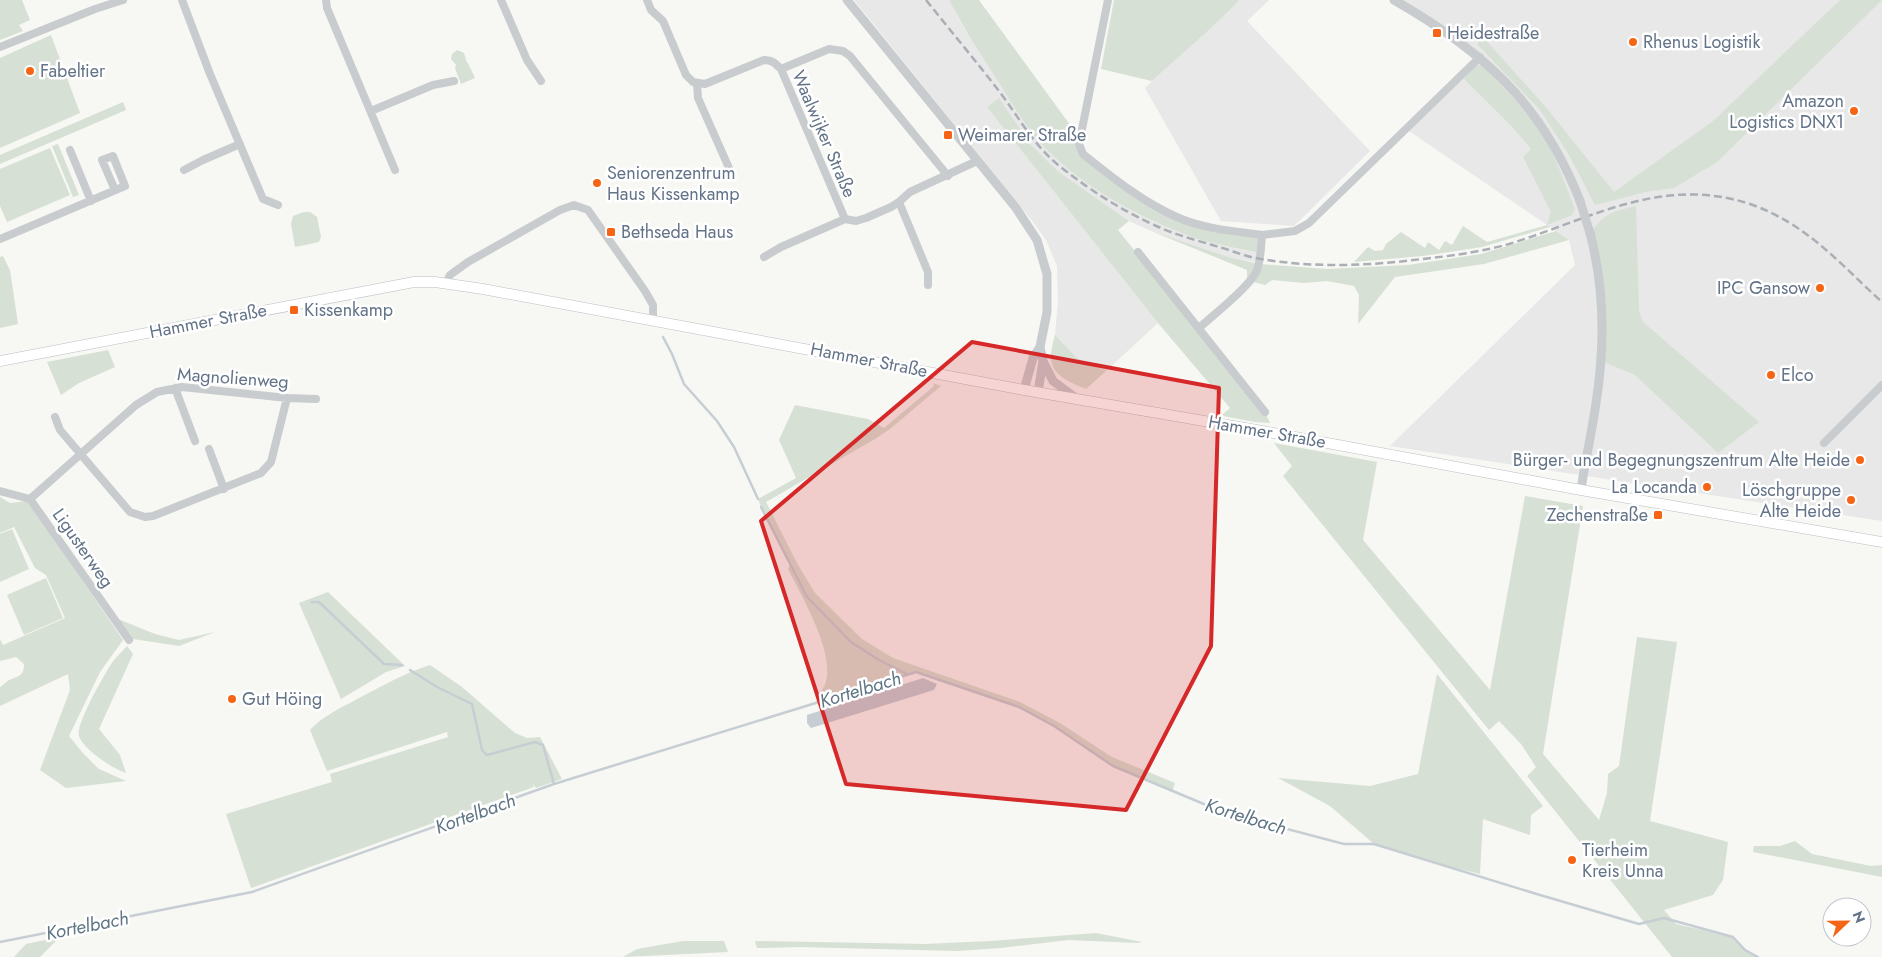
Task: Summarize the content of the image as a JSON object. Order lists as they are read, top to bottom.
{
  "streets": {
    "main road": ["Hammer Straße"],
    "street": ["Waalwijker Straße", "Magnolienweg", "Ligusterweg"]
  },
  "crossings": [
    ["Magnolienweg", "Ligusterweg"]
  ],
  "water": ["Kortelbach"],
  "places": {
    "transit": [
      "Heidestraße",
      "Weimarer Straße",
      "Bethseda Haus",
      "Kissenkamp",
      "Zechenstraße"
    ],
    "other": [
      "Rhenus Logistik",
      "Fabeltier",
      "Amazon Logistics DNX1",
      "Seniorenzentrum Haus Kissenkamp",
      "IPC Gansow",
      "Elco",
      "Bürger- und Begegnungszentrum Alte Heide",
      "La Locanda",
      "Löschgruppe Alte Heide",
      "Gut Höing",
      "Tierheim Kreis Unna"
    ]
  },
  "north": "right"
}
